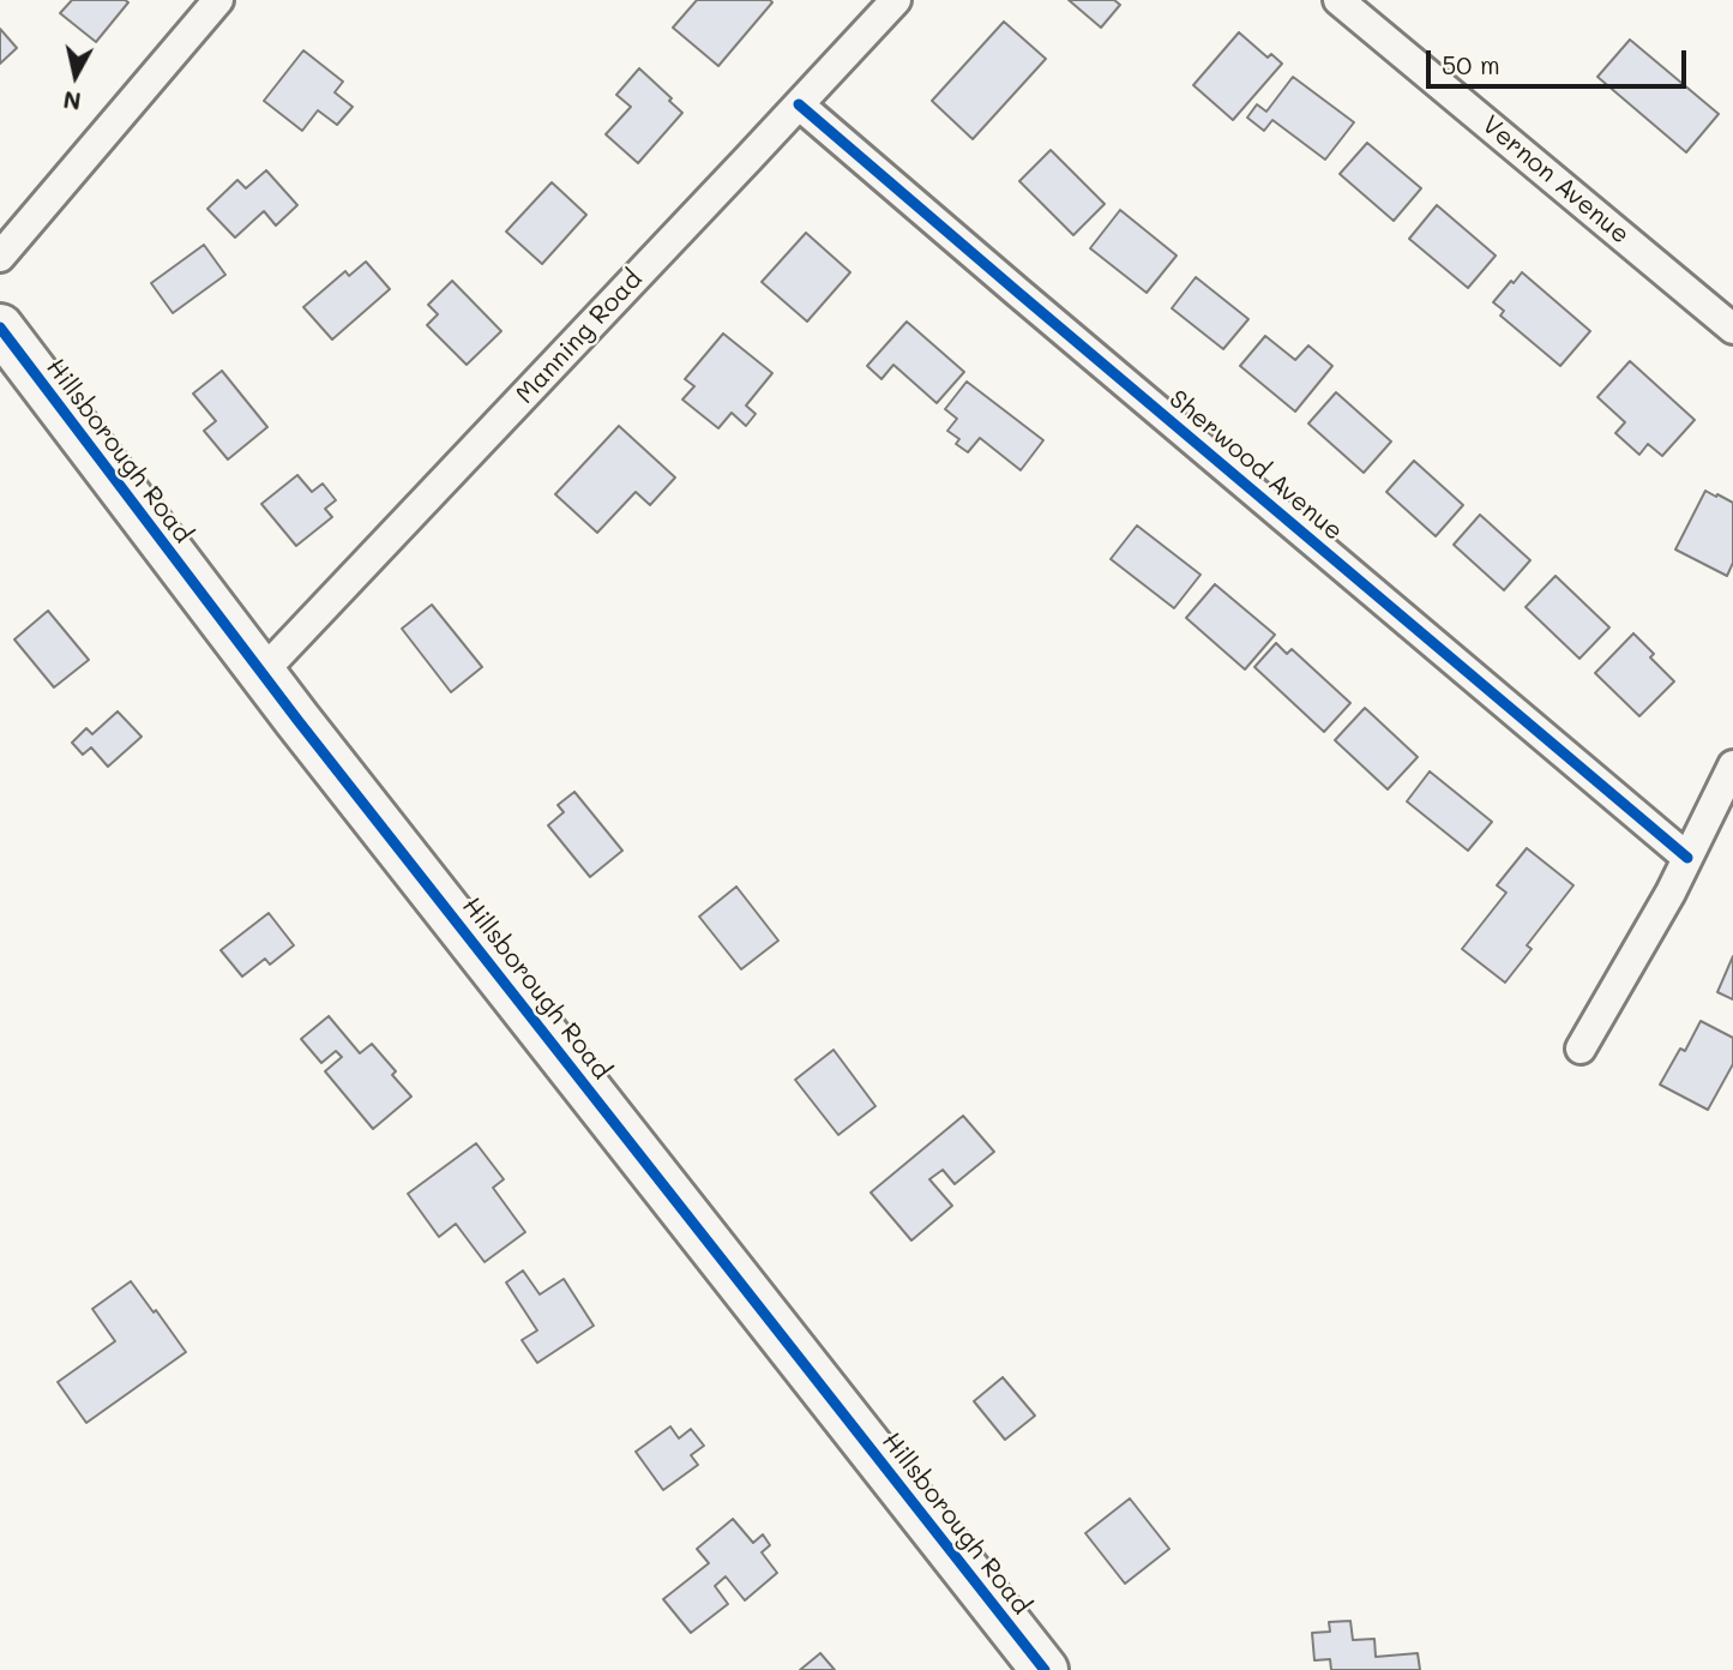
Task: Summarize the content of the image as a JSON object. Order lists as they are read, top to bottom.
{
  "streets": {
    "main road": ["Hillsborough Road"],
    "street": ["Vernon Avenue", "Manning Road", "Sherwood Avenue"]
  },
  "crossings": [
    ["Manning Road", "Hillsborough Road"],
    ["Manning Road", "Sherwood Avenue"]
  ],
  "scale_bar": "50 m",
  "north": "bottom"
}
